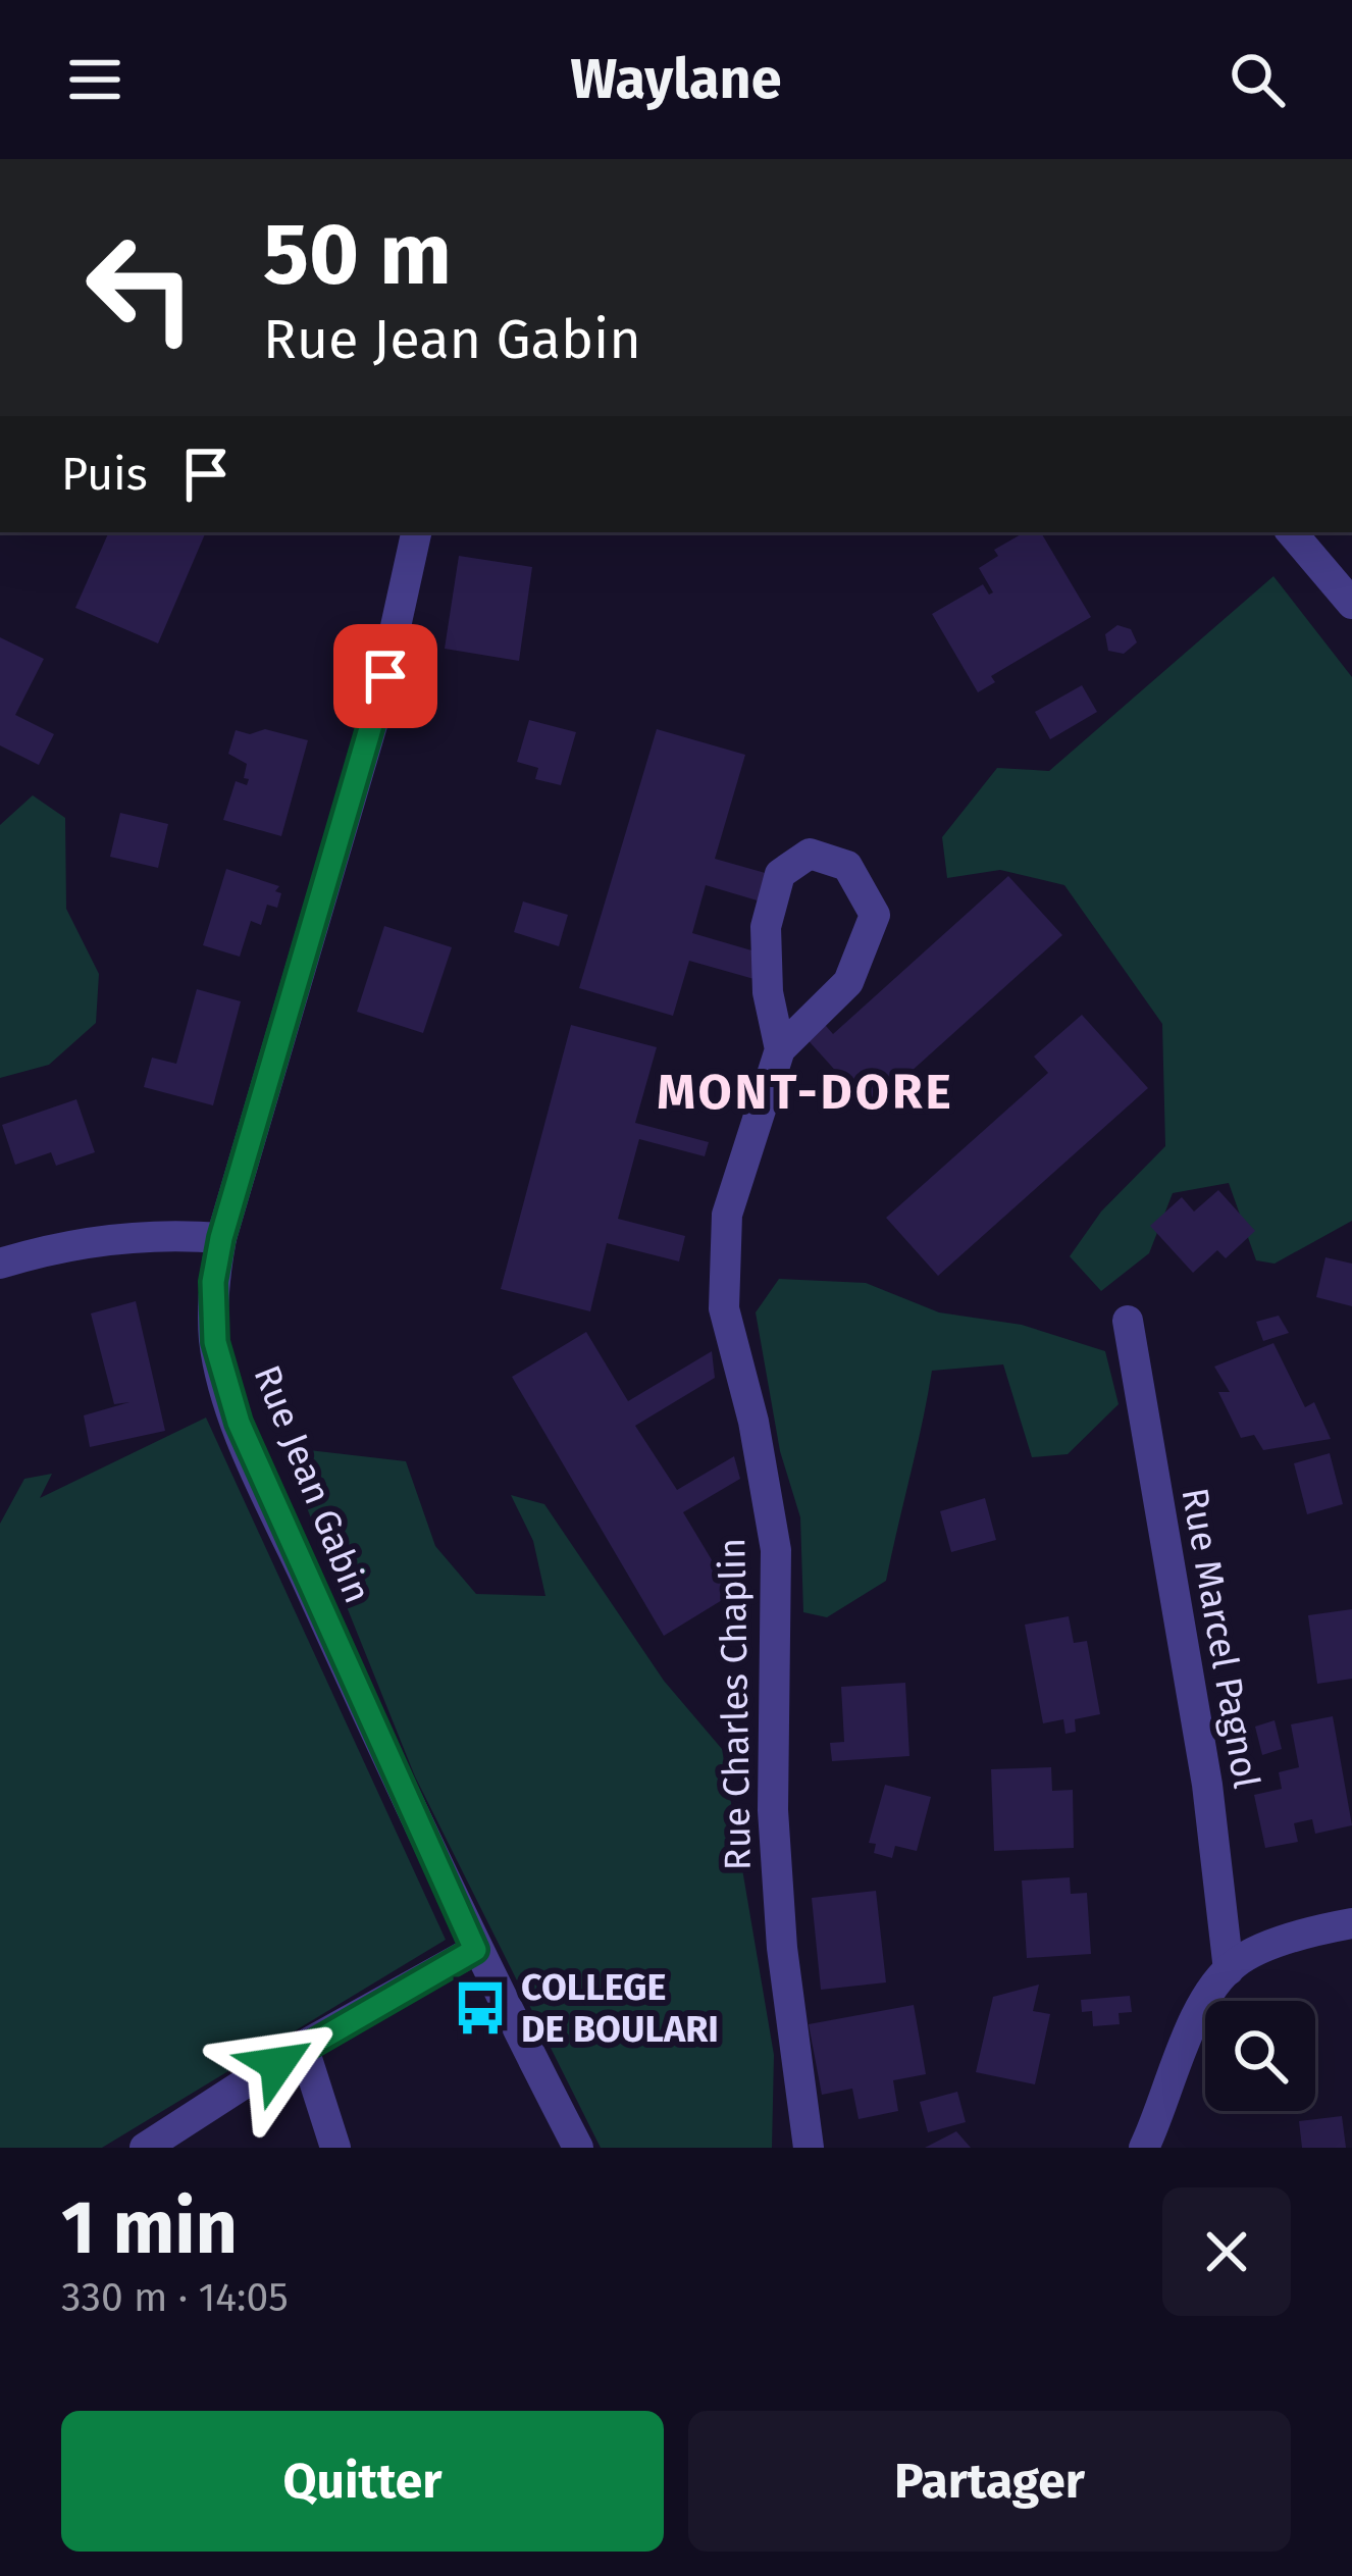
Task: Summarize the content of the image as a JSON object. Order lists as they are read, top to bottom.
{
  "streets": {
    "street": ["Rue Jean Gabin", "Rue Marcel Pagnol", "Rue Charles Chaplin"]
  },
  "districts": ["MONT-DORE"],
  "places": {
    "bus stop": ["COLLEGE DE BOULARI"]
  },
  "page": {
    "header": "Waylane",
    "turn": ["50 m", "Rue Jean Gabin"],
    "then": "Puis",
    "heading": ["1 min", "330 m · 14:05"],
    "buttons": ["Quitter", "Partager"]
  }
}
